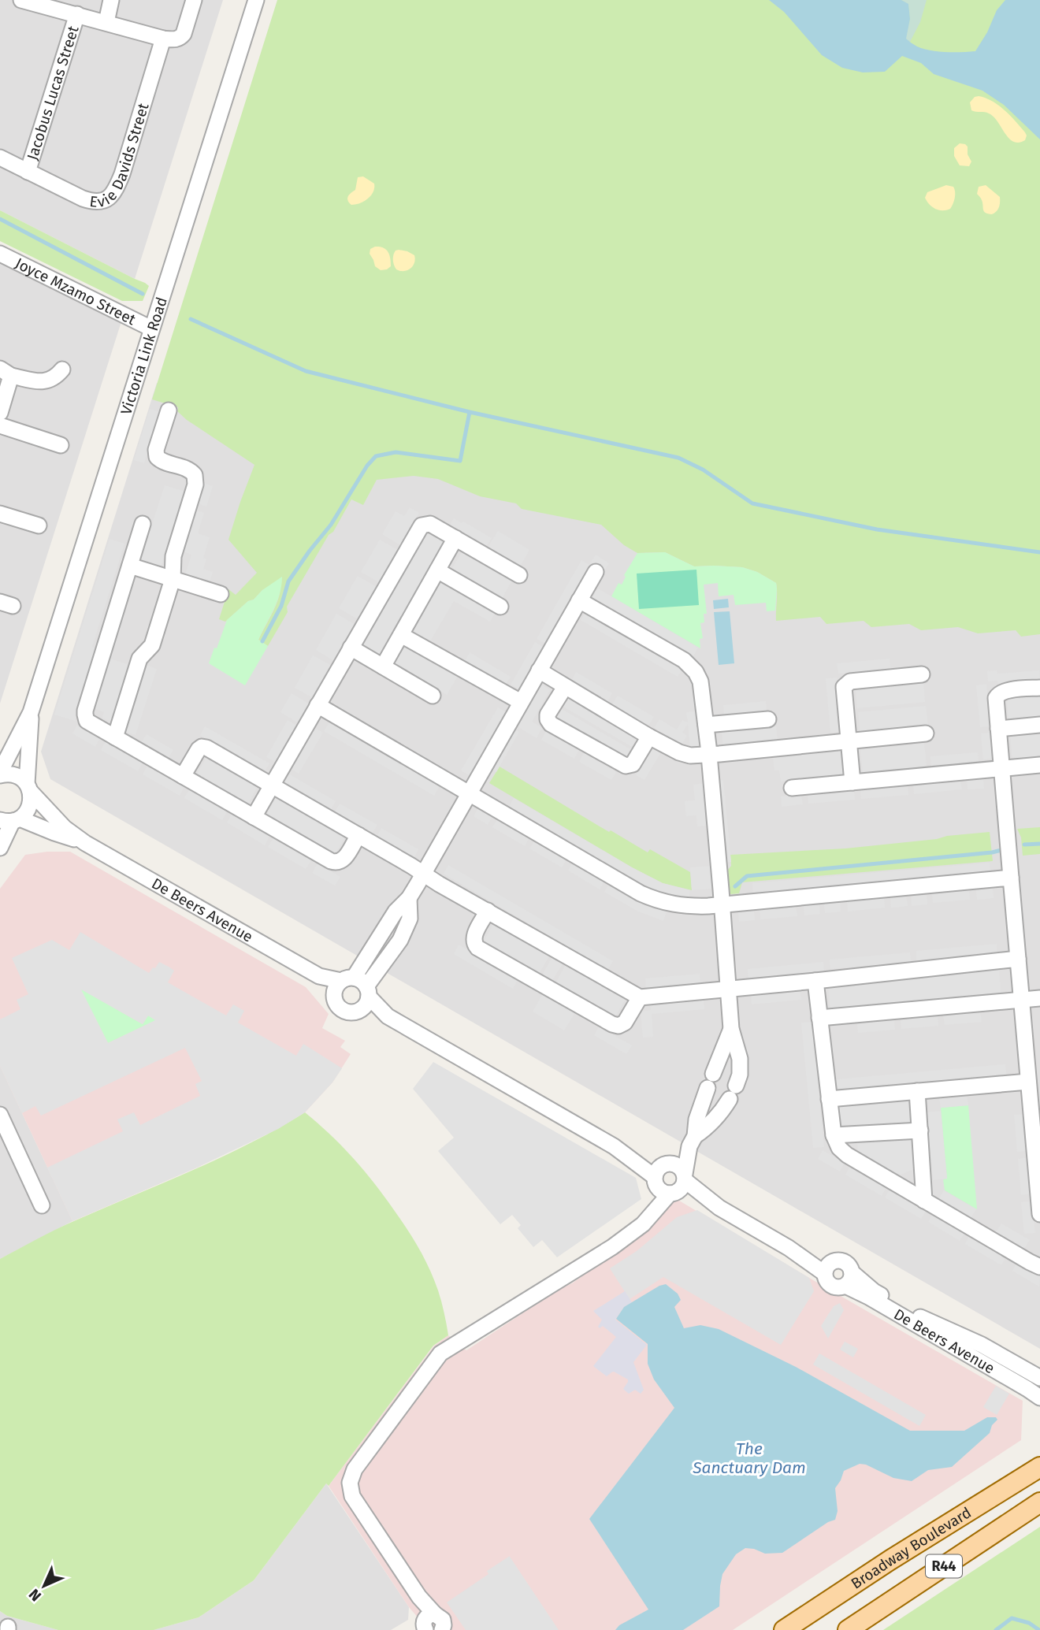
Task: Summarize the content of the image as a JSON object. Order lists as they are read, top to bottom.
{
  "streets": {
    "main road": ["Broadway Boulevard", "R44"],
    "street": [
      "Jacobus Lucas Street",
      "Evie Davids Street",
      "Joyce Mzamo Street",
      "Victoria Link Road",
      "De Beers Avenue"
    ]
  },
  "crossings": [
    ["Jacobus Lucas Street", "Evie Davids Street"],
    ["Joyce Mzamo Street", "Victoria Link Road"],
    ["Victoria Link Road", "De Beers Avenue"]
  ],
  "water": ["The Sanctuary Dam"],
  "north": "bottom left"
}
